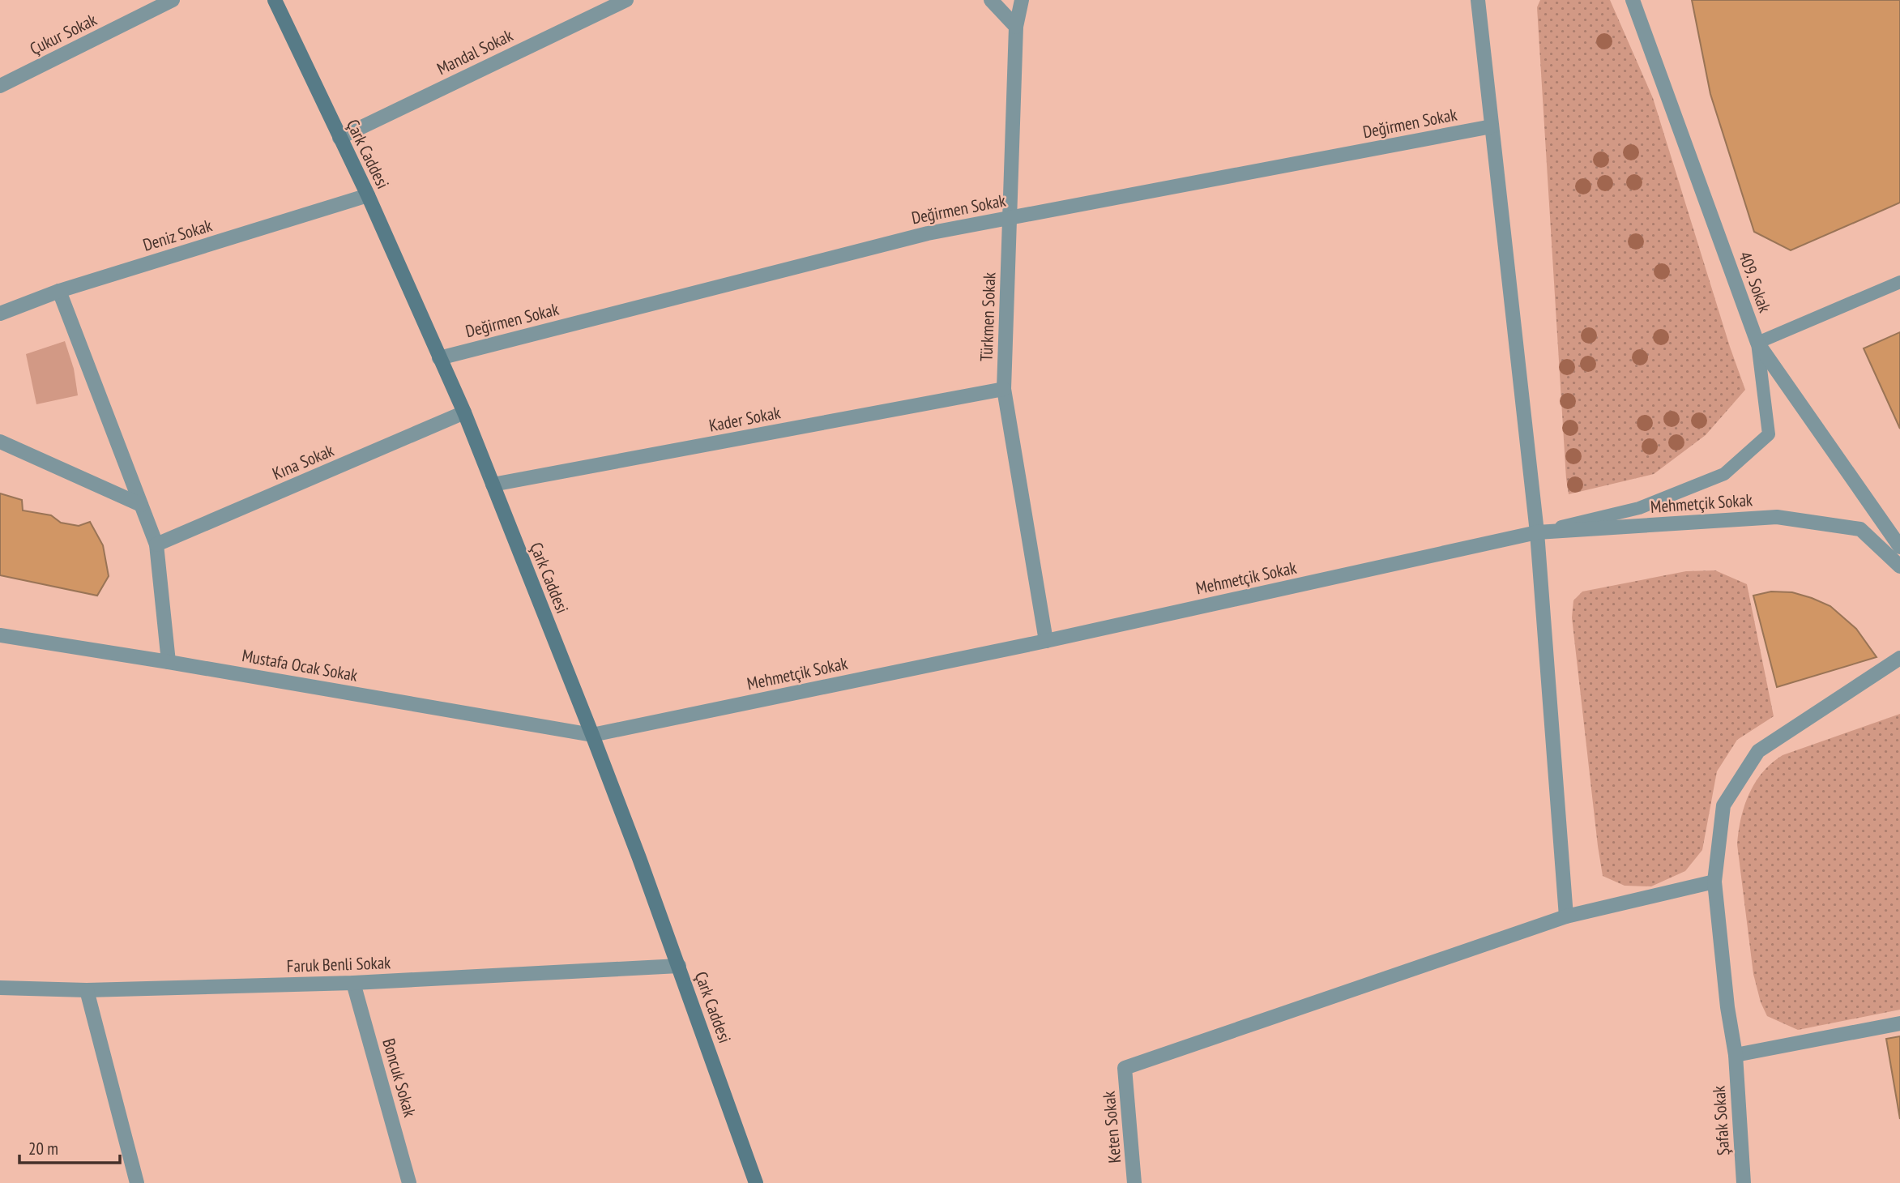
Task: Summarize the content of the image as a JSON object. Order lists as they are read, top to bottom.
{
  "streets": {
    "main road": ["Çark Caddesi"],
    "street": [
      "Çukur Sokak",
      "Mandal Sokak",
      "Değirmen Sokak",
      "Deniz Sokak",
      "409. Sokak",
      "Türkmen Sokak",
      "Kader Sokak",
      "Kına Sokak",
      "Mehmetçik Sokak",
      "Mustafa Ocak Sokak",
      "Faruk Benli Sokak",
      "Boncuk Sokak",
      "Şafak Sokak",
      "Keten Sokak"
    ]
  },
  "crossings": [
    ["Mandal Sokak", "Çark Caddesi"],
    ["Değirmen Sokak", "Çark Caddesi"],
    ["Değirmen Sokak", "Türkmen Sokak"],
    ["Çark Caddesi", "Deniz Sokak"],
    ["Çark Caddesi", "Kader Sokak"],
    ["Çark Caddesi", "Kına Sokak"],
    ["Çark Caddesi", "Mehmetçik Sokak"],
    ["Çark Caddesi", "Mustafa Ocak Sokak"],
    ["Çark Caddesi", "Faruk Benli Sokak"],
    ["Türkmen Sokak", "Kader Sokak"],
    ["Türkmen Sokak", "Mehmetçik Sokak"],
    ["Mehmetçik Sokak", "Mustafa Ocak Sokak"],
    ["Faruk Benli Sokak", "Boncuk Sokak"]
  ],
  "scale_bar": "20 m"
}
